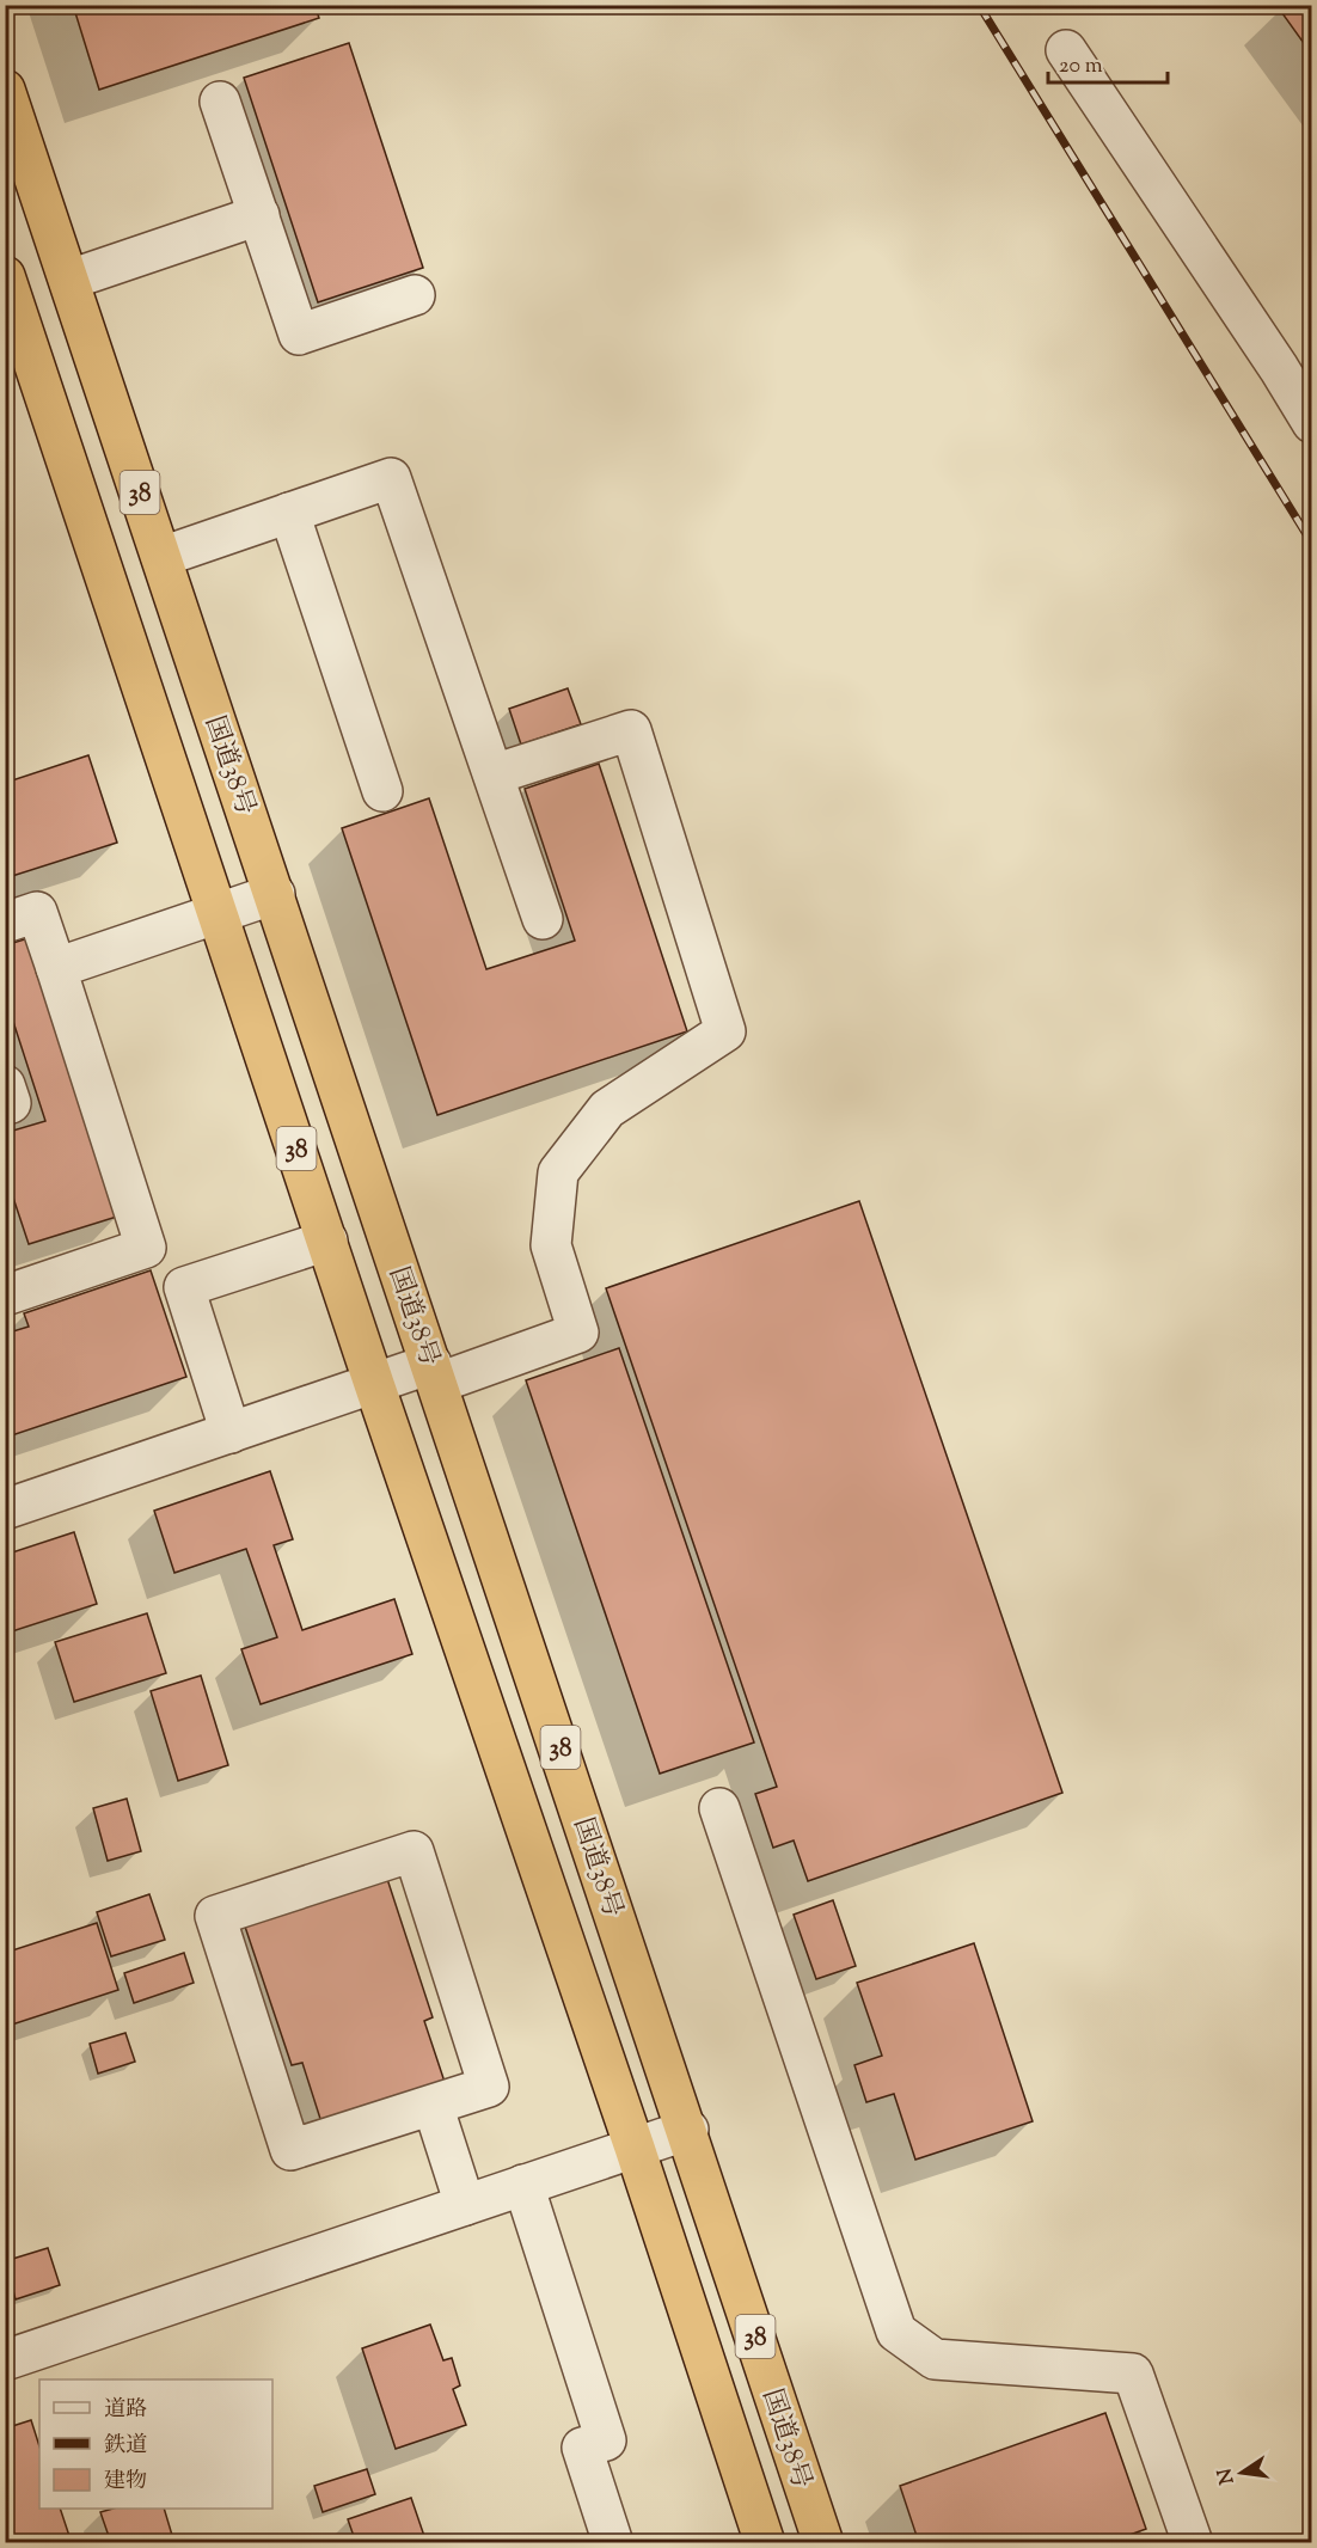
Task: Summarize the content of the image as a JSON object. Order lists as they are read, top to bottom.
{
  "streets": {
    "highway": ["38", "国道38号"]
  },
  "legend": ["道路", "鉄道", "建物"],
  "scale_bar": "20 m",
  "north": "left"
}
